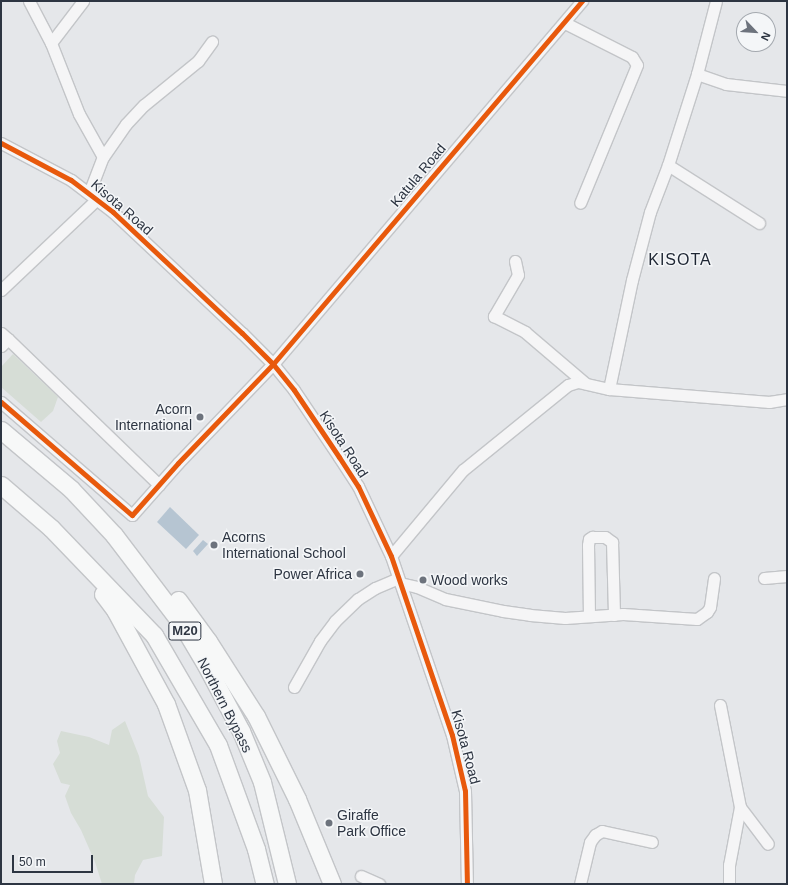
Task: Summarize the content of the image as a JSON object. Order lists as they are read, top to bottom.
{
  "streets": {
    "highway": ["M20", "Northern Bypass"],
    "street": ["Katula Road", "Kisota Road"]
  },
  "crossings": [
    ["Katula Road", "Kisota Road"]
  ],
  "districts": ["KISOTA"],
  "places": [
    "Acorn International",
    "Acorns International School",
    "Power Africa",
    "Wood works",
    "Giraffe Park Office"
  ],
  "scale_bar": "50 m",
  "north": "bottom right"
}
